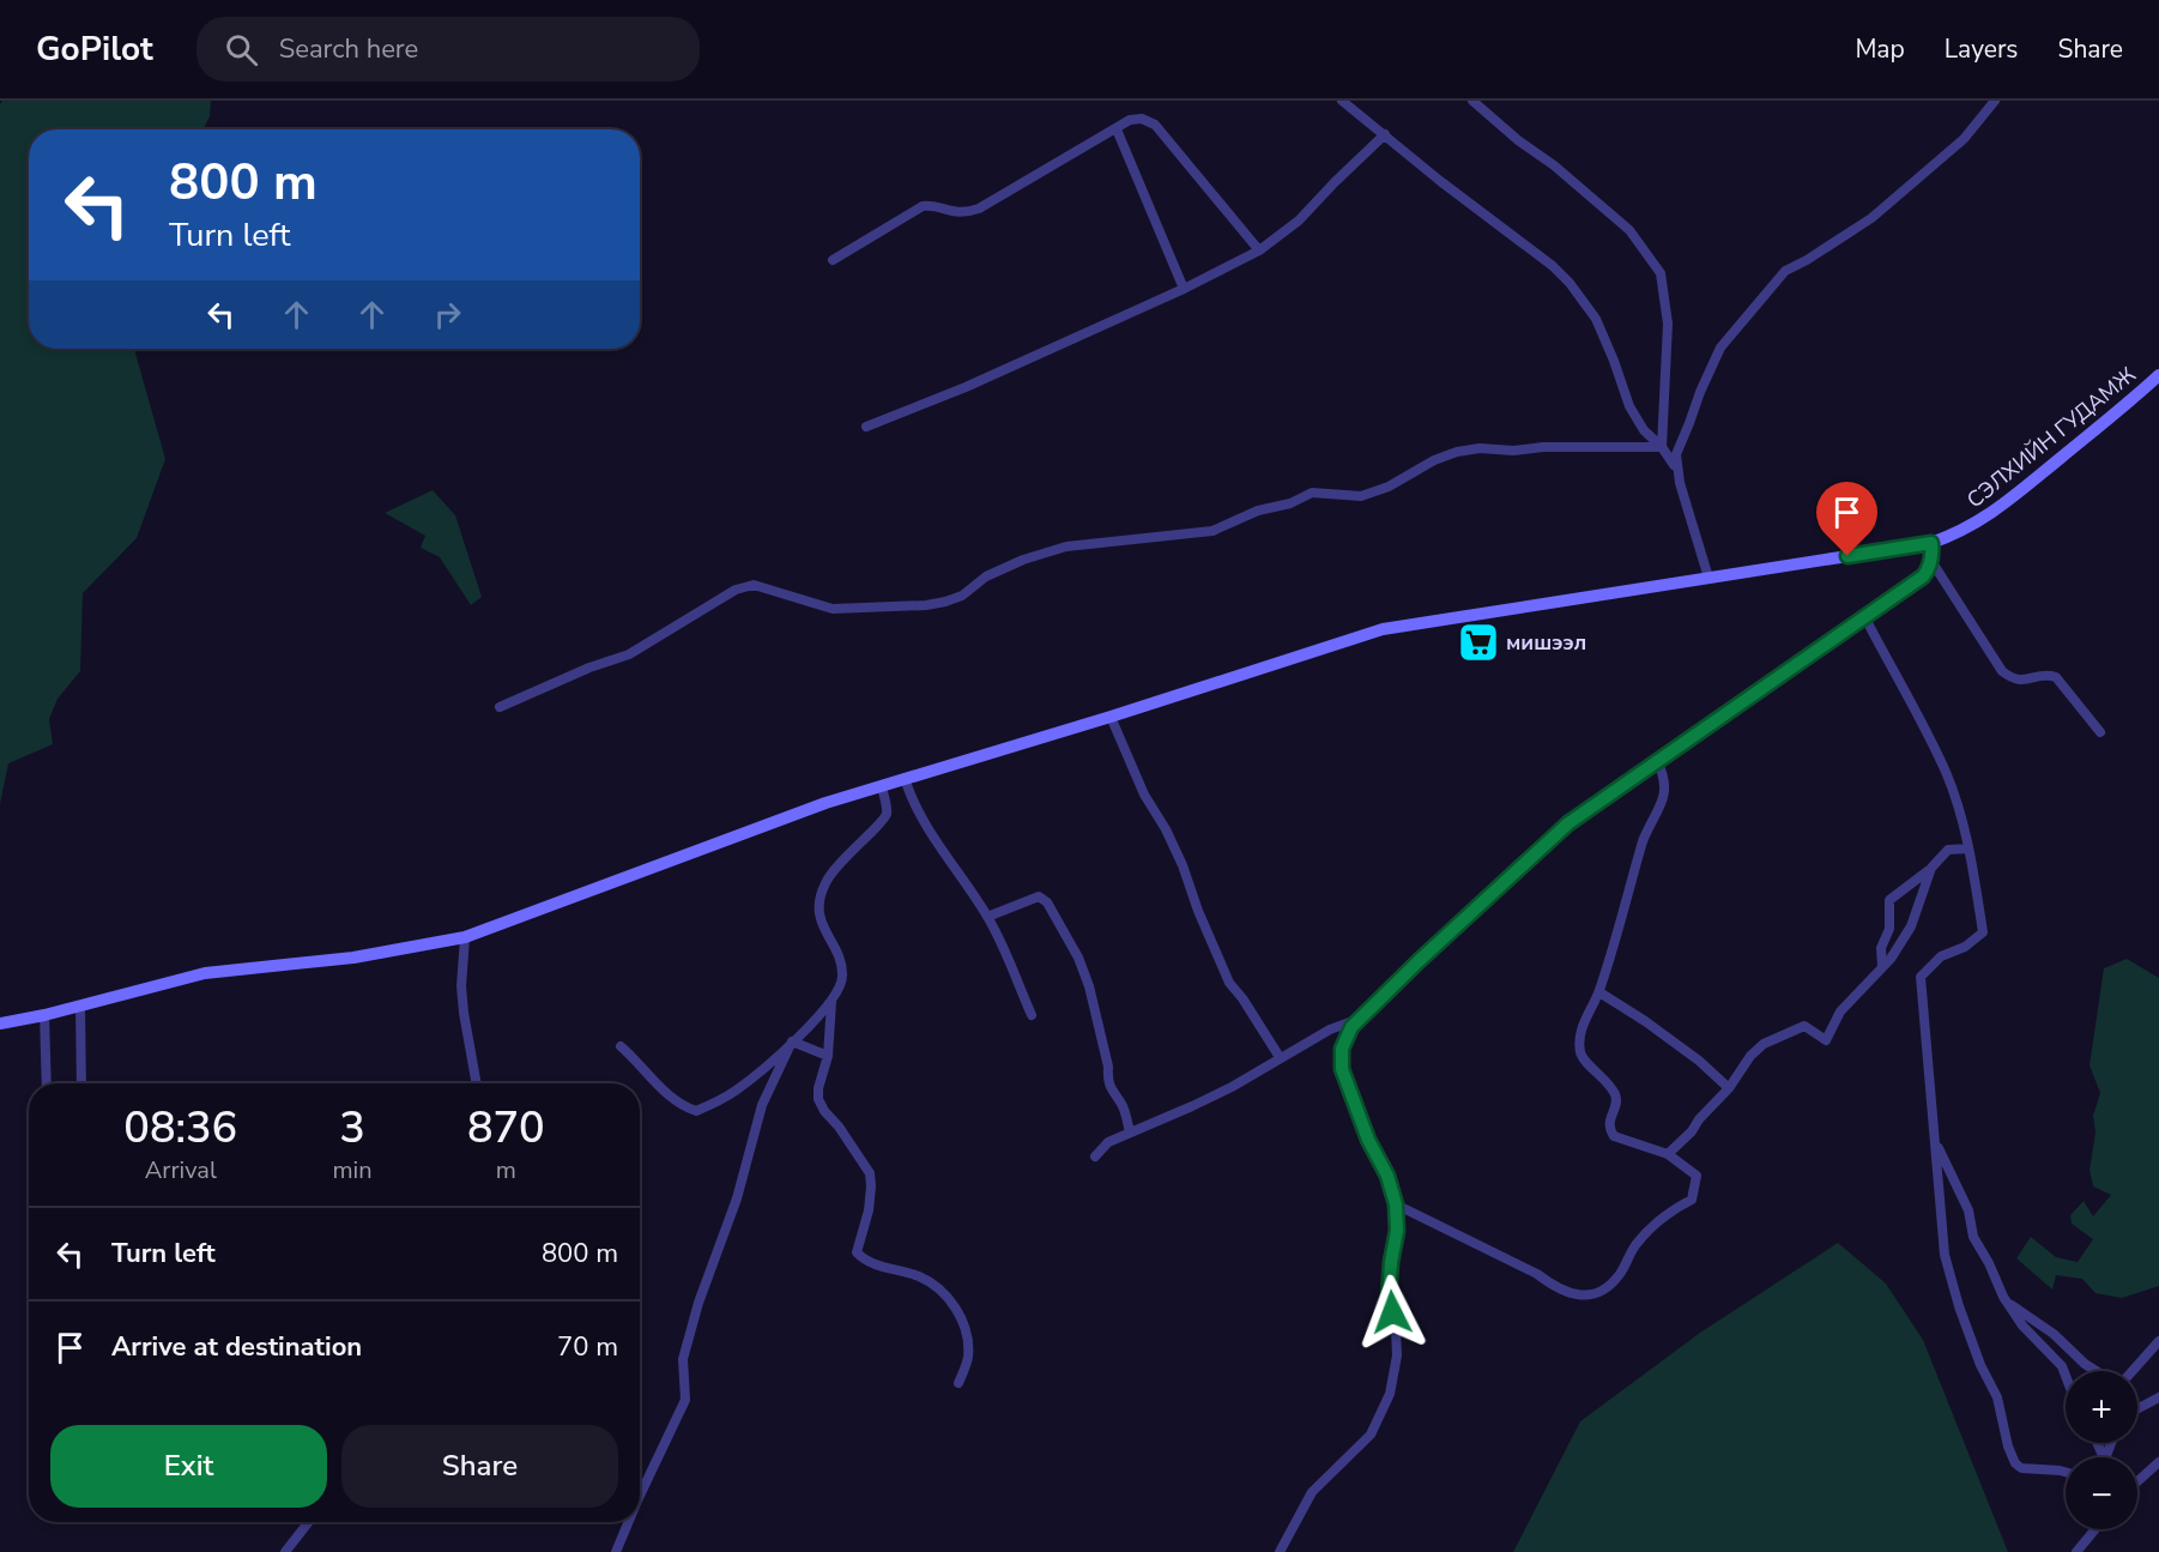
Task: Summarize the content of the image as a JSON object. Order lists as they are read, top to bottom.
{
  "streets": {
    "main road": ["СЭЛХИЙН ГУДАМЖ"]
  },
  "places": {
    "supermarket": ["мишээл"]
  },
  "page": {
    "header": "GoPilot",
    "search": "Search here",
    "nav": ["Map", "Layers", "Share"],
    "turn": ["800 m", "Turn left"],
    "eta": [
      "08:36",
      "Arrival",
      "3",
      "min",
      "870",
      "m"
    ],
    "list": [
      {
        "name": "Turn left",
        "value": "800 m"
      },
      {
        "name": "Arrive at destination",
        "value": "70 m"
      }
    ],
    "map_buttons": ["+", "−"],
    "buttons": ["Exit", "Share"]
  }
}
